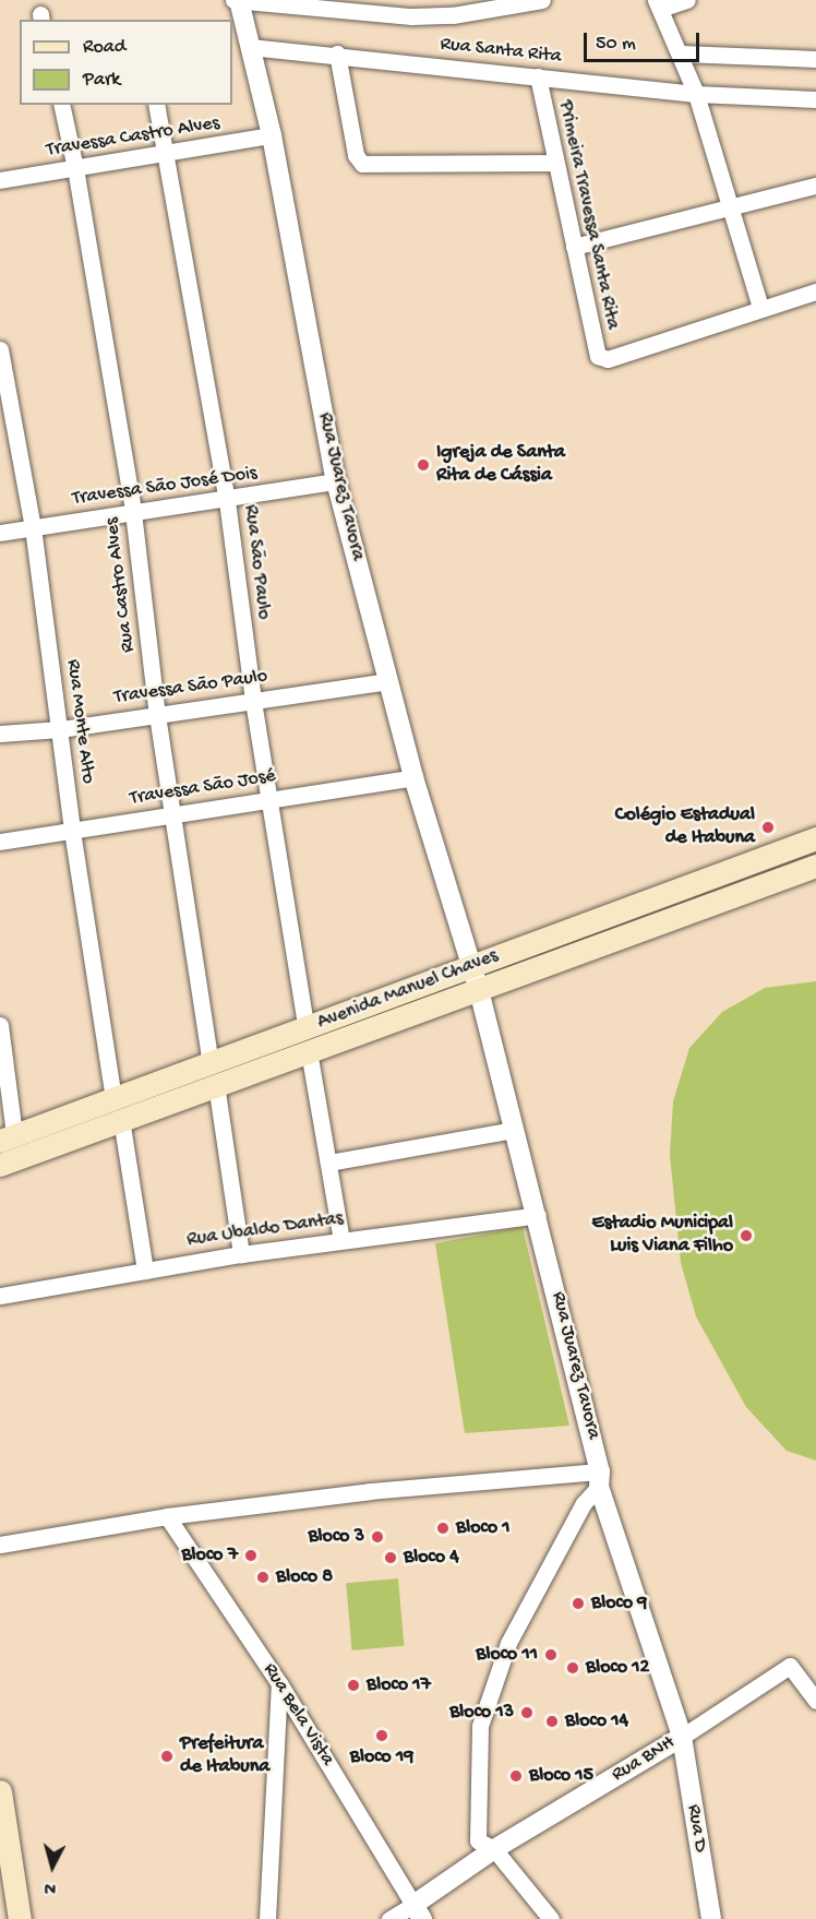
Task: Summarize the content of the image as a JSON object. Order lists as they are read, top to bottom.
{
  "streets": {
    "main road": ["Avenida Manuel Chaves"],
    "street": [
      "Rua Santa Rita",
      "Travessa Castro Alves",
      "Primeira Travessa Santa Rita",
      "Travessa São José Dois",
      "Rua Juarez Tavora",
      "Rua São Paulo",
      "Rua Castro Alves",
      "Travessa São Paulo",
      "Rua Monte Alto",
      "Travessa São José",
      "Rua Ubaldo Dantas",
      "Rua Bela Vista",
      "Rua BNH",
      "Rua D"
    ]
  },
  "crossings": [
    ["Rua Santa Rita", "Primeira Travessa Santa Rita"],
    ["Rua Santa Rita", "Rua Juarez Tavora"],
    ["Travessa Castro Alves", "Rua Juarez Tavora"],
    ["Travessa Castro Alves", "Rua São Paulo"],
    ["Travessa Castro Alves", "Rua Castro Alves"],
    ["Travessa São José Dois", "Rua Juarez Tavora"],
    ["Travessa São José Dois", "Rua São Paulo"],
    ["Travessa São José Dois", "Rua Castro Alves"],
    ["Travessa São José Dois", "Rua Monte Alto"],
    ["Rua Juarez Tavora", "Travessa São Paulo"],
    ["Rua Juarez Tavora", "Travessa São José"],
    ["Rua Juarez Tavora", "Avenida Manuel Chaves"],
    ["Rua Juarez Tavora", "Rua Ubaldo Dantas"],
    ["Rua Juarez Tavora", "Rua BNH"],
    ["Rua Juarez Tavora", "Rua D"],
    ["Rua São Paulo", "Travessa São Paulo"],
    ["Rua São Paulo", "Travessa São José"],
    ["Rua São Paulo", "Avenida Manuel Chaves"],
    ["Rua São Paulo", "Rua Ubaldo Dantas"],
    ["Rua Castro Alves", "Travessa São Paulo"],
    ["Rua Castro Alves", "Travessa São José"],
    ["Rua Castro Alves", "Avenida Manuel Chaves"],
    ["Rua Castro Alves", "Rua Ubaldo Dantas"],
    ["Travessa São Paulo", "Rua Monte Alto"],
    ["Rua Monte Alto", "Travessa São José"],
    ["Rua Monte Alto", "Avenida Manuel Chaves"],
    ["Rua Monte Alto", "Rua Ubaldo Dantas"],
    ["Rua Bela Vista", "Rua BNH"],
    ["Rua BNH", "Rua D"]
  ],
  "places": [
    "Igreja de Santa Rita de Cássia",
    "Colégio Estadual de Itabuna",
    "Estadio Municipal Luis Viana Filho",
    "Bloco 1",
    "Bloco 3",
    "Bloco 7",
    "Bloco 4",
    "Bloco 8",
    "Bloco 9",
    "Bloco 11",
    "Bloco 12",
    "Bloco 17",
    "Bloco 13",
    "Bloco 14",
    "Bloco 19",
    "Prefeitura de Itabuna",
    "Bloco 15"
  ],
  "legend": ["Road", "Park"],
  "scale_bar": "50 m",
  "north": "bottom"
}
